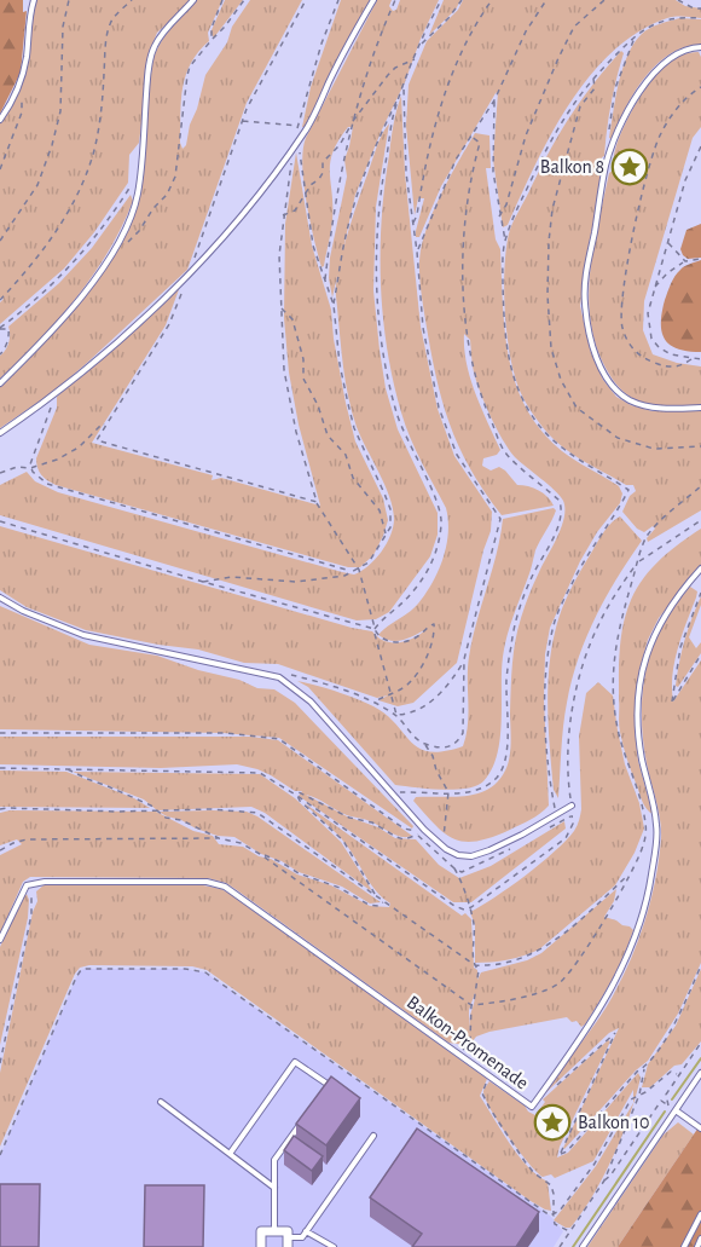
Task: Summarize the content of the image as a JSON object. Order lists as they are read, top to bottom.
{
  "streets": {
    "lane": ["Balkon-Promenade"]
  },
  "places": {
    "place": ["Balkon 8", "Balkon 10"]
  }
}
